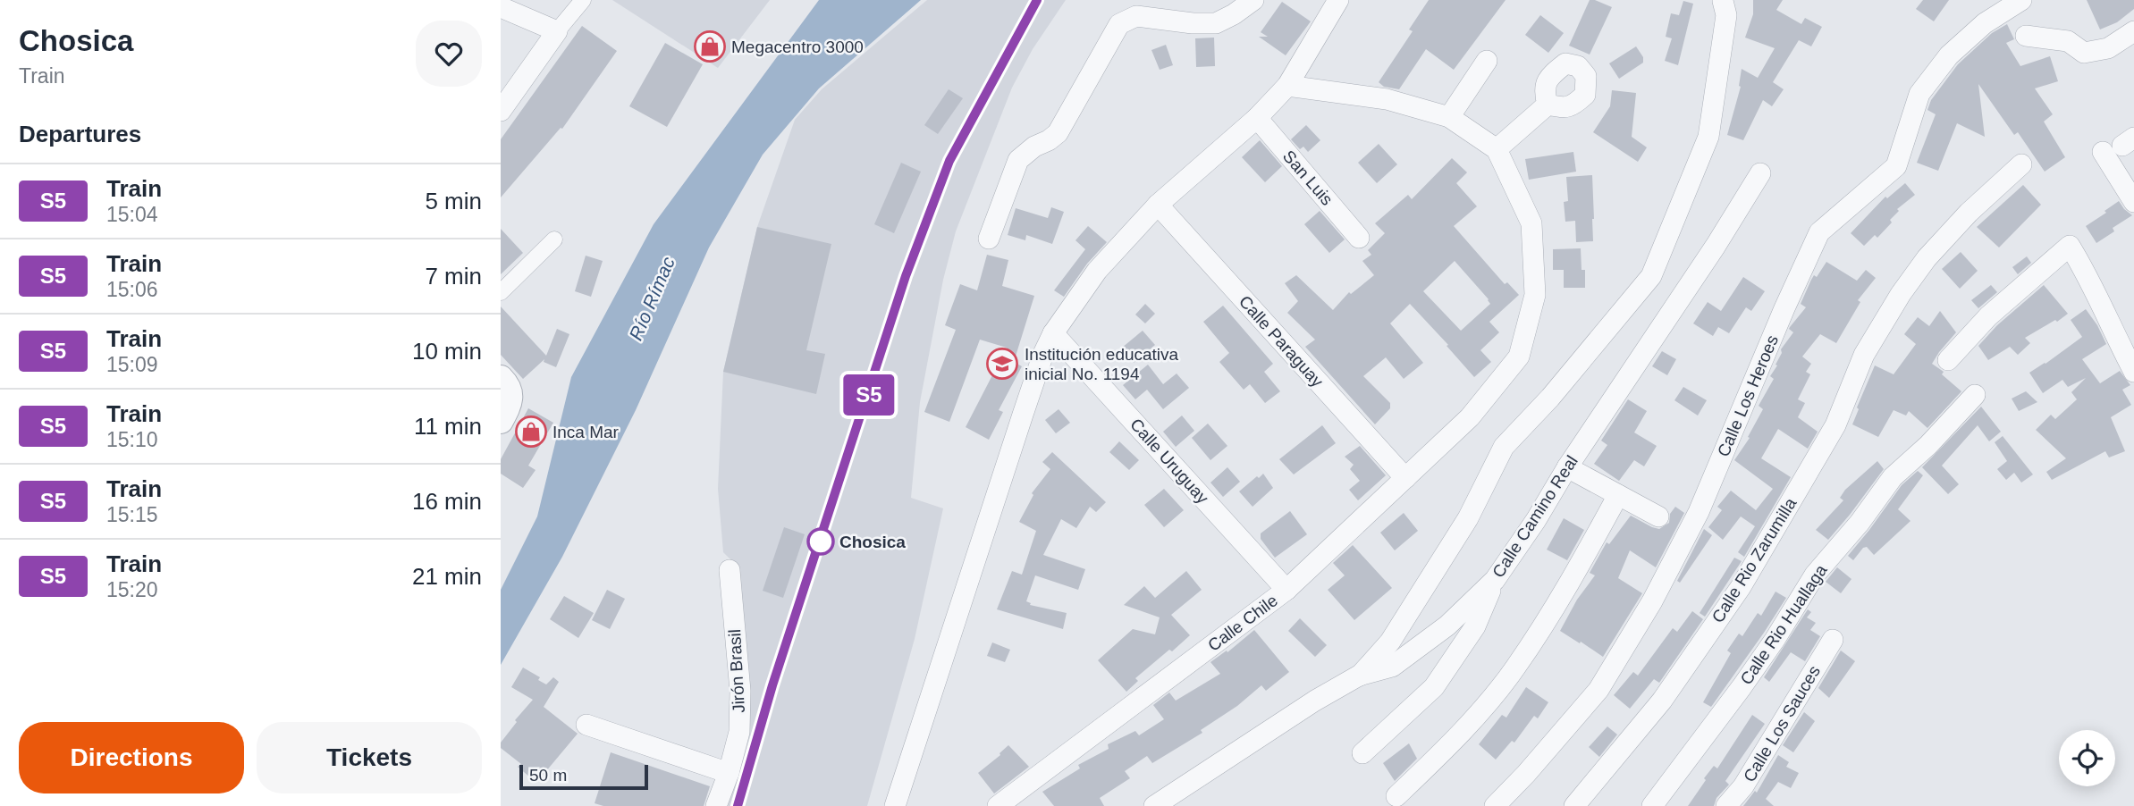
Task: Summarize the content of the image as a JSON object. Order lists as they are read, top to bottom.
{
  "streets": {
    "street": [
      "San Luis",
      "Calle Paraguay",
      "Calle Los Heroes",
      "Calle Uruguay",
      "Calle Camino Real",
      "Calle Rio Zarumilla",
      "Calle Chile",
      "Calle Rio Huallaga",
      "Jirón Brasil",
      "Calle Los Sauces"
    ]
  },
  "crossings": [
    ["Calle Paraguay", "Calle Chile"],
    ["Calle Uruguay", "Calle Chile"]
  ],
  "water": ["Río Rímac"],
  "places": {
    "shop": ["Megacentro 3000", "Inca Mar"],
    "school or university": ["Institución educativa inicial No. 1194"],
    "other": ["Chosica"]
  },
  "scale_bar": "50 m",
  "page": {
    "heading": [
      ["Chosica", "Train"],
      "Departures"
    ],
    "on_map": "S5",
    "list": [
      {
        "mark": "S5",
        "name": "Train",
        "note": "15:04",
        "value": "5 min"
      },
      {
        "mark": "S5",
        "name": "Train",
        "note": "15:06",
        "value": "7 min"
      },
      {
        "mark": "S5",
        "name": "Train",
        "note": "15:09",
        "value": "10 min"
      },
      {
        "mark": "S5",
        "name": "Train",
        "note": "15:10",
        "value": "11 min"
      },
      {
        "mark": "S5",
        "name": "Train",
        "note": "15:15",
        "value": "16 min"
      },
      {
        "mark": "S5",
        "name": "Train",
        "note": "15:20",
        "value": "21 min"
      }
    ],
    "buttons": ["Directions", "Tickets"],
    "scale": "50 m"
  }
}
